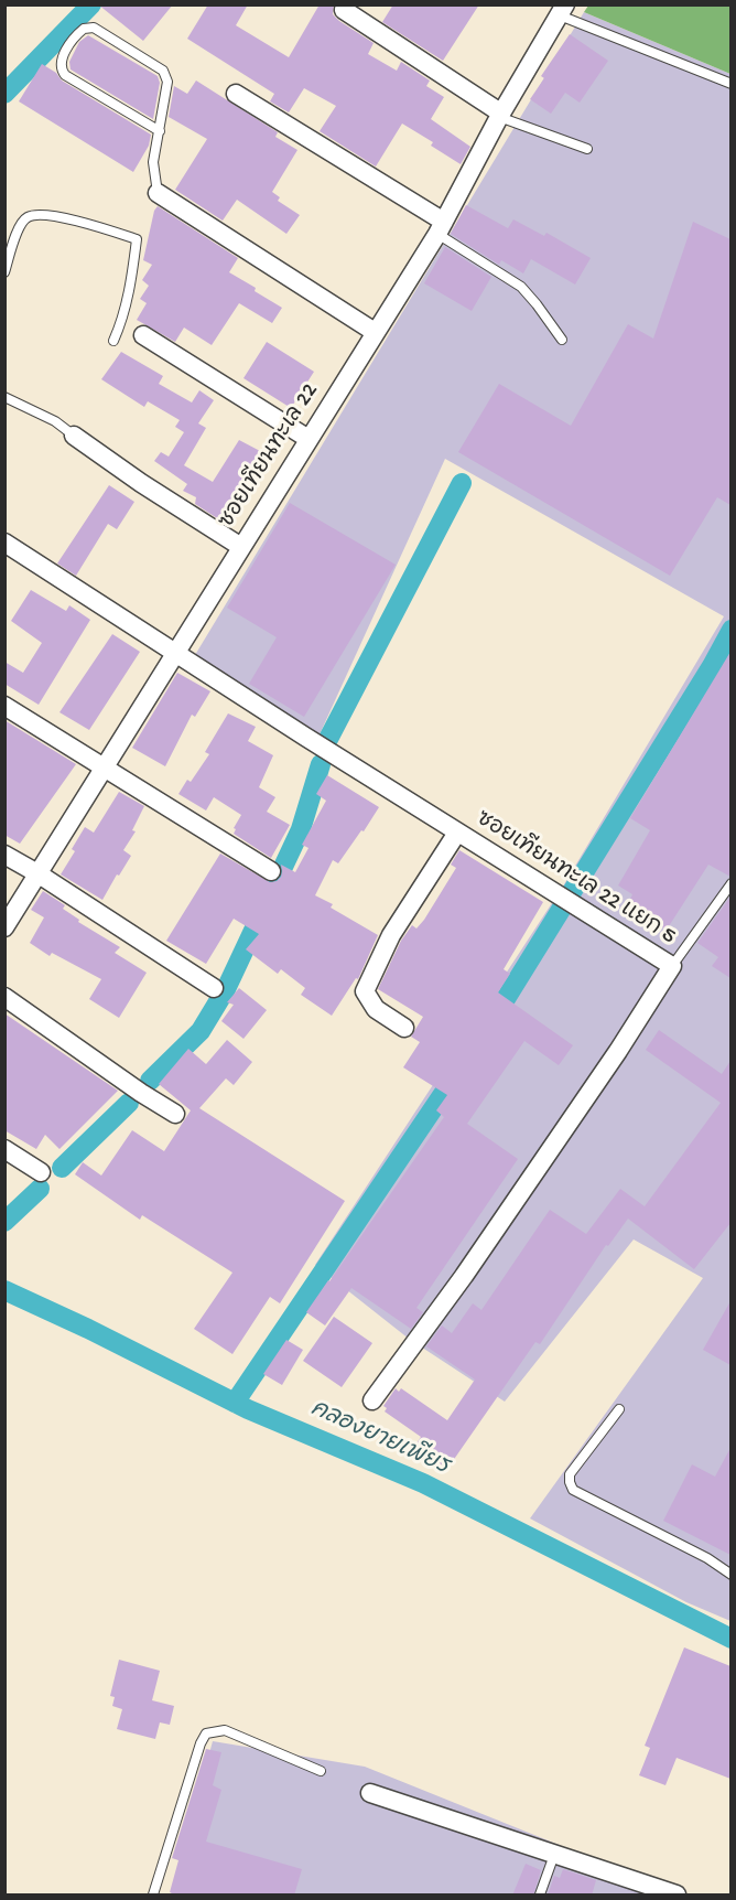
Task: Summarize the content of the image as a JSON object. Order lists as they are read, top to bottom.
{
  "streets": {
    "street": ["ซอยเทียนทะเล 22", "ซอยเทียนทะเล 22 แยก 5"]
  },
  "crossings": [
    ["ซอยเทียนทะเล 22", "ซอยเทียนทะเล 22 แยก 5"]
  ],
  "water": ["คลองยายเพียร"]
}
